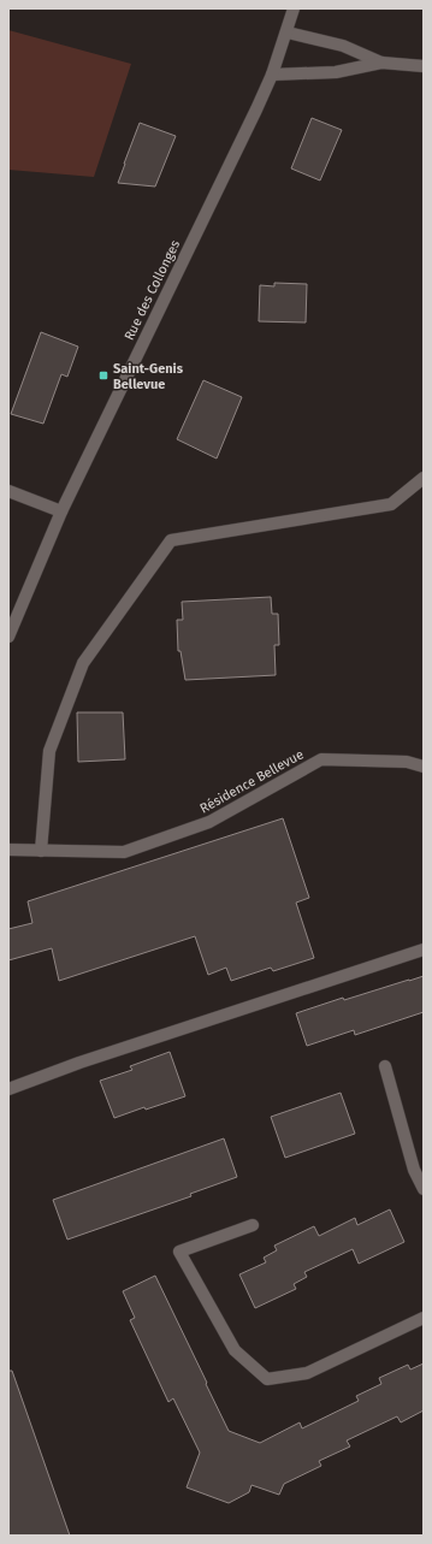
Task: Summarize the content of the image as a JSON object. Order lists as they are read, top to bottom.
{
  "streets": {
    "street": ["Rue des Collonges", "Résidence Bellevue"]
  },
  "places": {
    "transit": ["Saint-Genis Bellevue"]
  }
}
